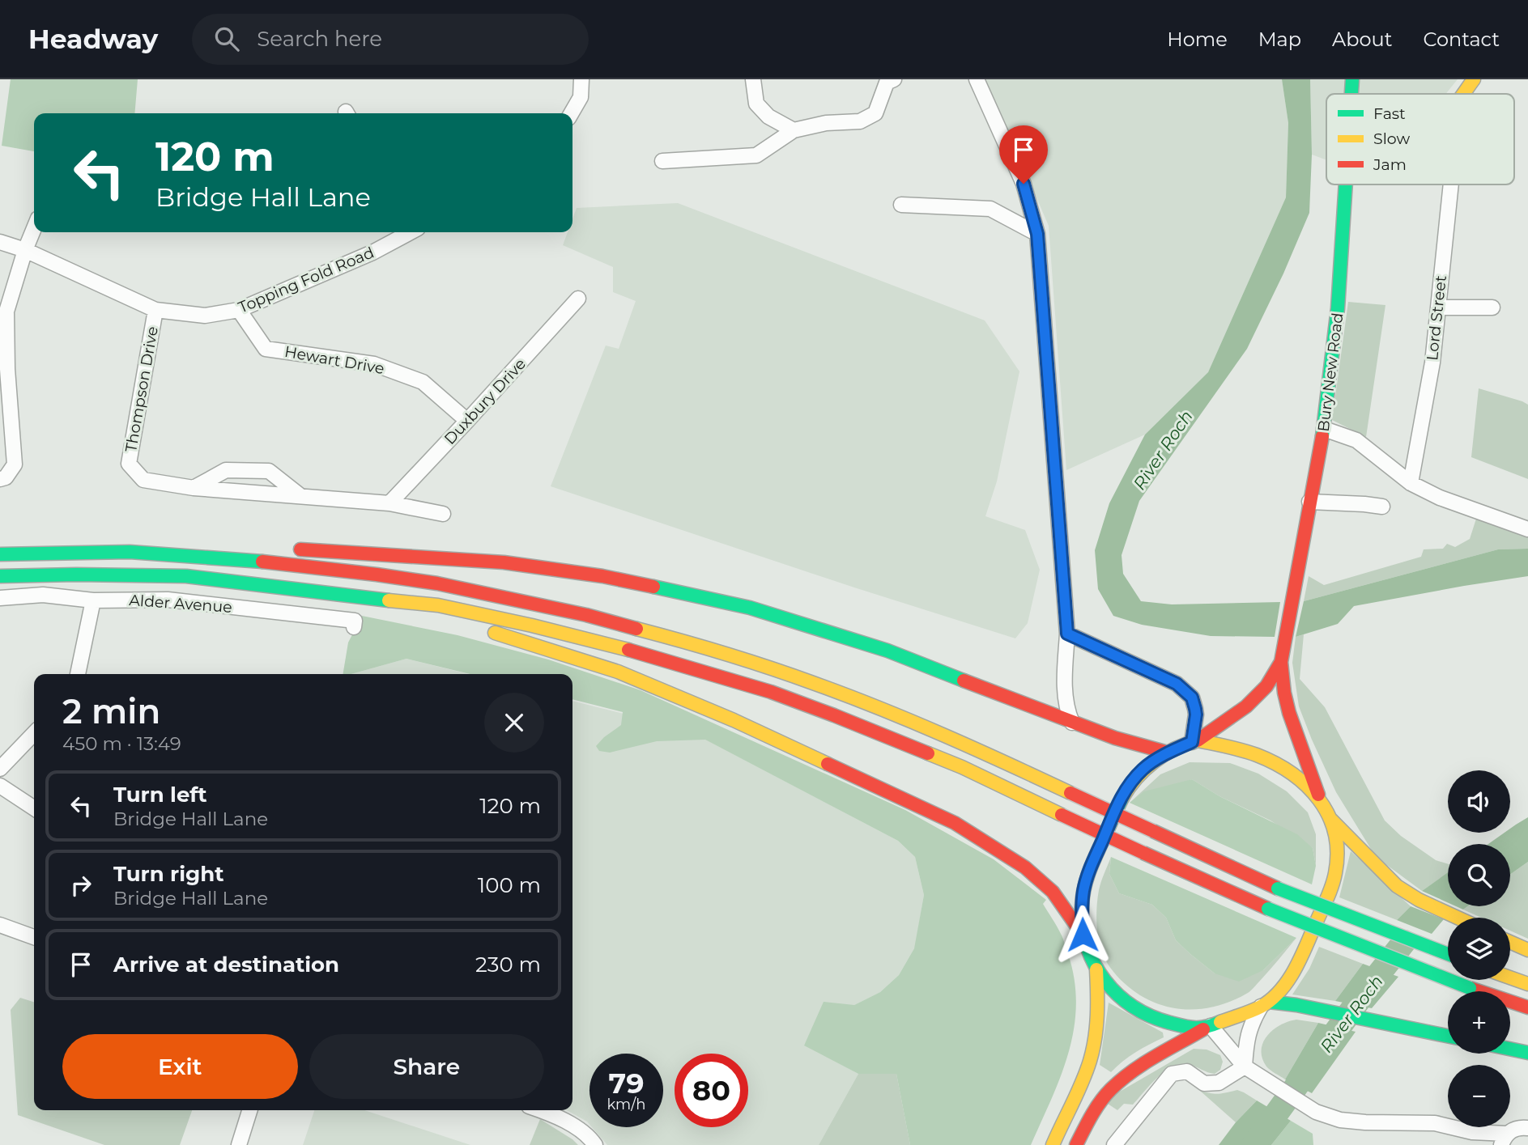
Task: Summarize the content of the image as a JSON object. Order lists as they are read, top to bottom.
{
  "streets": {
    "main road": ["Bury New Road"],
    "street": [
      "Topping Fold Road",
      "Lord Street",
      "Hewart Drive",
      "Thompson Drive",
      "Duxbury Drive",
      "Alder Avenue"
    ]
  },
  "crossings": [
    ["Topping Fold Road", "Hewart Drive"],
    ["Topping Fold Road", "Thompson Drive"],
    ["Hewart Drive", "Duxbury Drive"],
    ["Thompson Drive", "Duxbury Drive"]
  ],
  "water": ["River Roch"],
  "legend": ["Fast", "Slow", "Jam"],
  "page": {
    "header": "Headway",
    "search": "Search here",
    "nav": [
      "Home",
      "Map",
      "About",
      "Contact"
    ],
    "turn": ["120 m", "Bridge Hall Lane"],
    "heading": ["2 min", "450 m · 13:49"],
    "map_buttons": ["+", "−"],
    "list": [
      {
        "name": "Turn left",
        "note": "Bridge Hall Lane",
        "value": "120 m"
      },
      {
        "name": "Turn right",
        "note": "Bridge Hall Lane",
        "value": "100 m"
      },
      {
        "name": "Arrive at destination",
        "value": "230 m"
      }
    ],
    "buttons": ["Exit", "Share"],
    "speed": "79 km/h",
    "limit": "80"
  }
}
